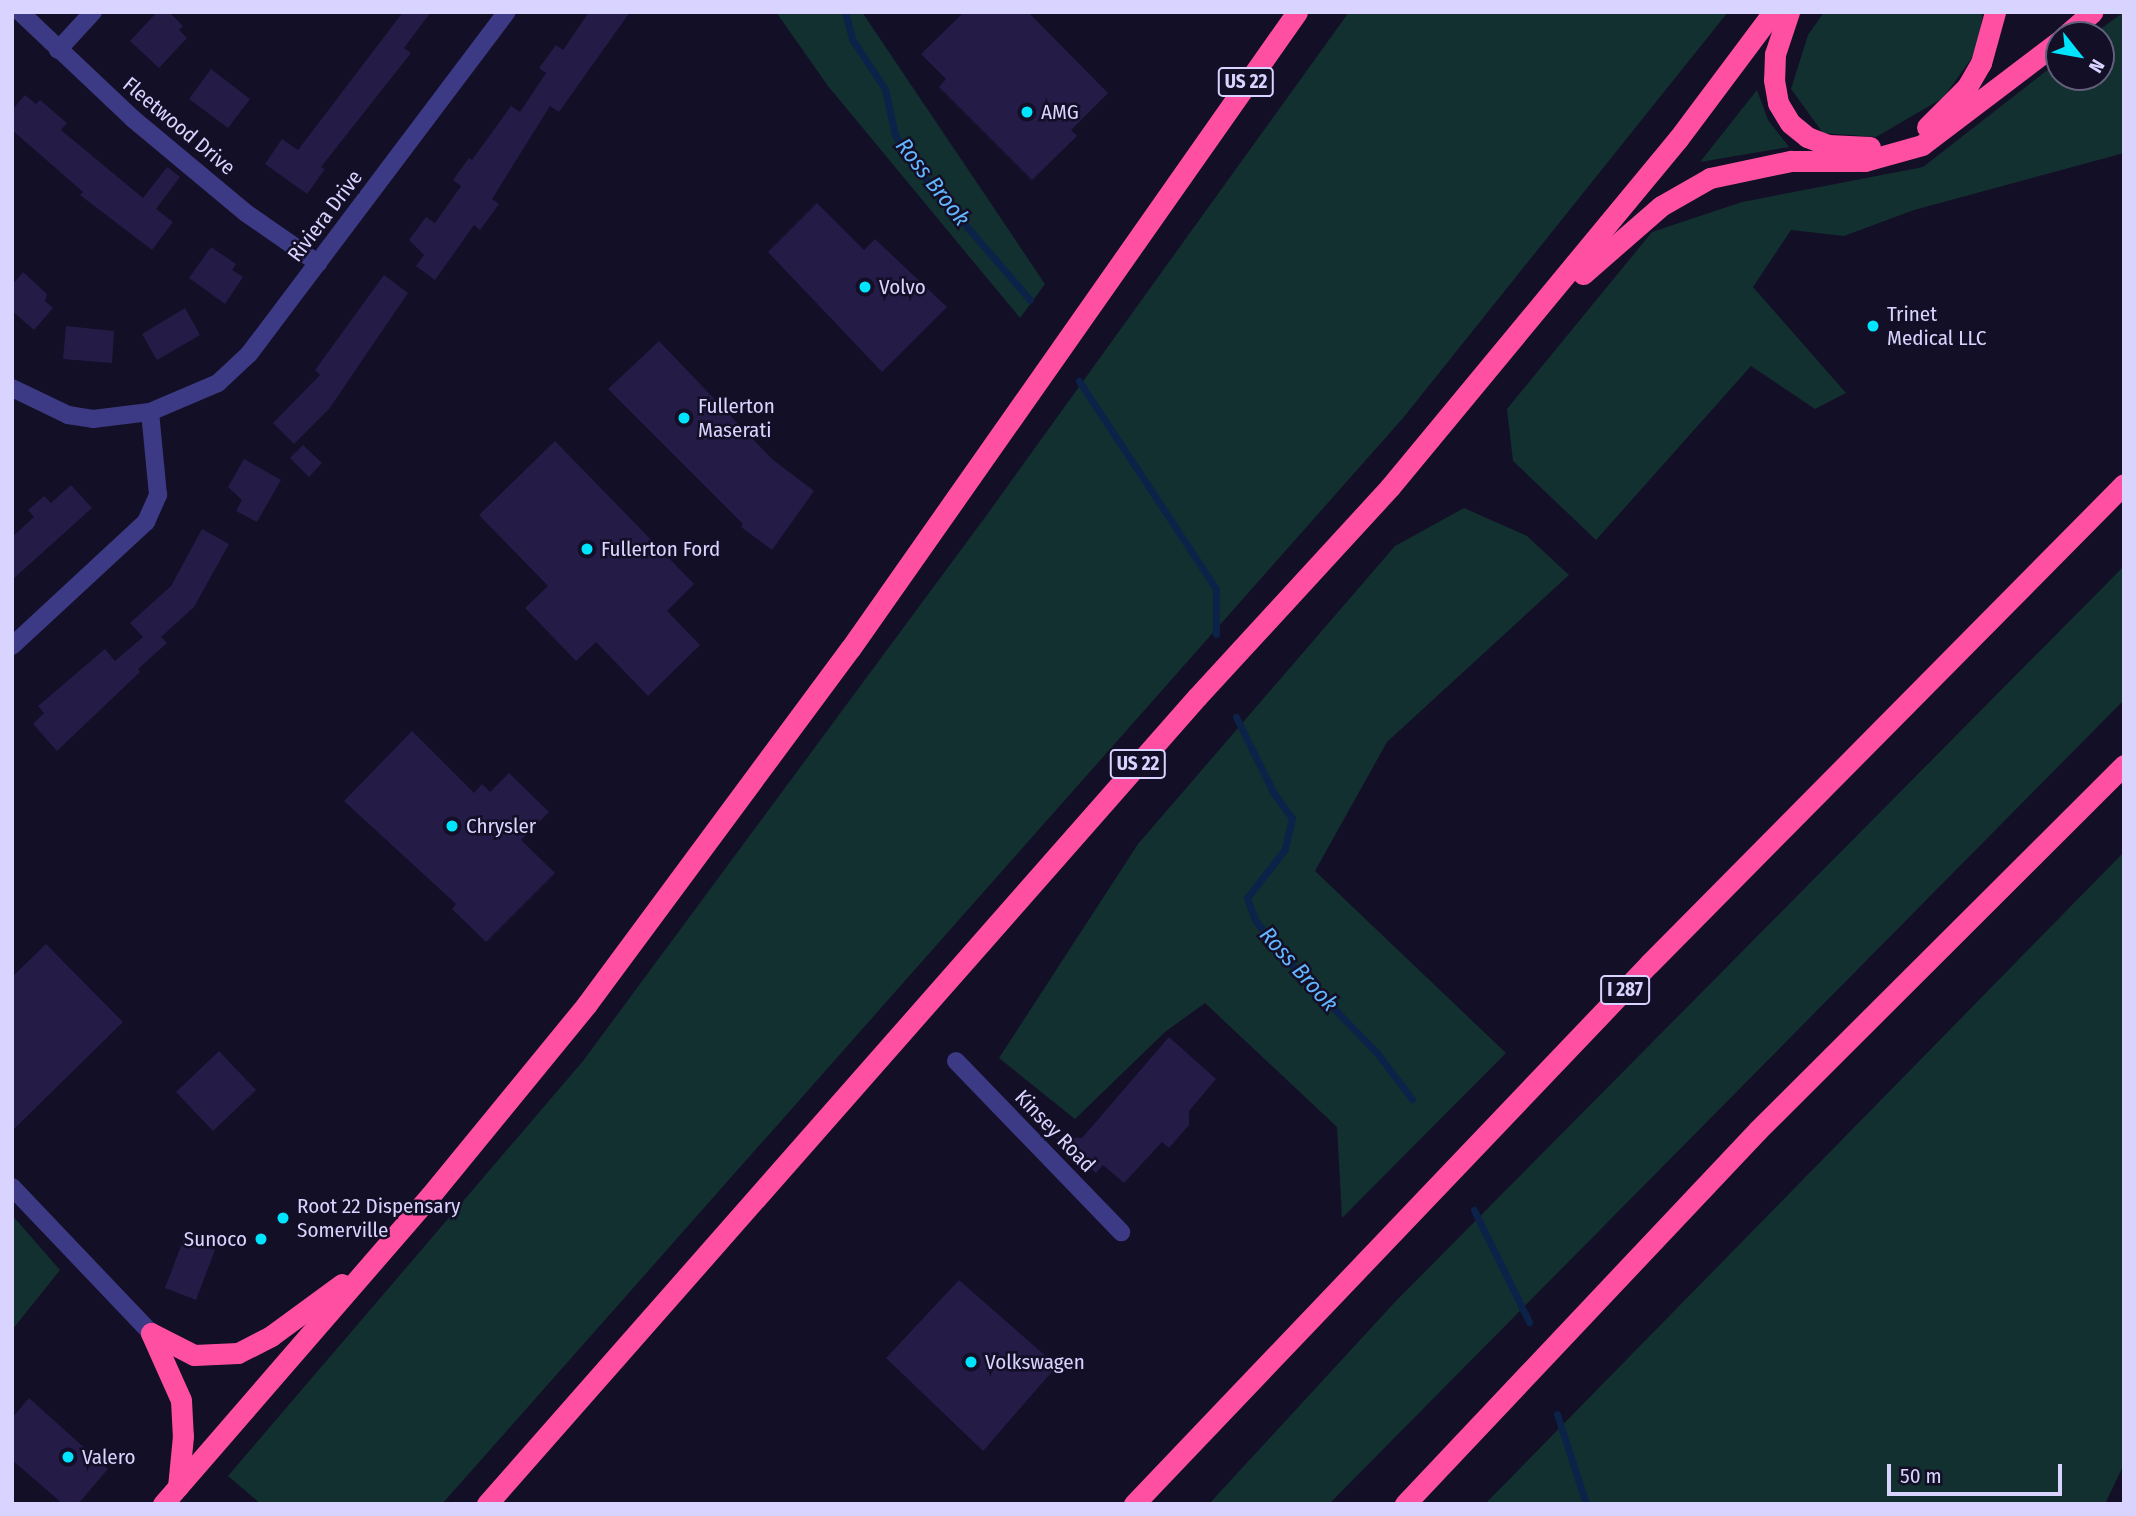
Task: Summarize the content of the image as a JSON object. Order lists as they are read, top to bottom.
{
  "streets": {
    "highway": ["US 22", "I 287"],
    "street": ["Fleetwood Drive", "Riviera Drive", "Kinsey Road"]
  },
  "crossings": [
    ["Fleetwood Drive", "Riviera Drive"]
  ],
  "water": ["Ross Brook"],
  "places": [
    "AMG",
    "Volvo",
    "Trinet Medical LLC",
    "Fullerton Maserati",
    "Fullerton Ford",
    "Chrysler",
    "Root 22 Dispensary Somerville",
    "Sunoco",
    "Volkswagen",
    "Valero"
  ],
  "scale_bar": "50 m",
  "north": "bottom right"
}
